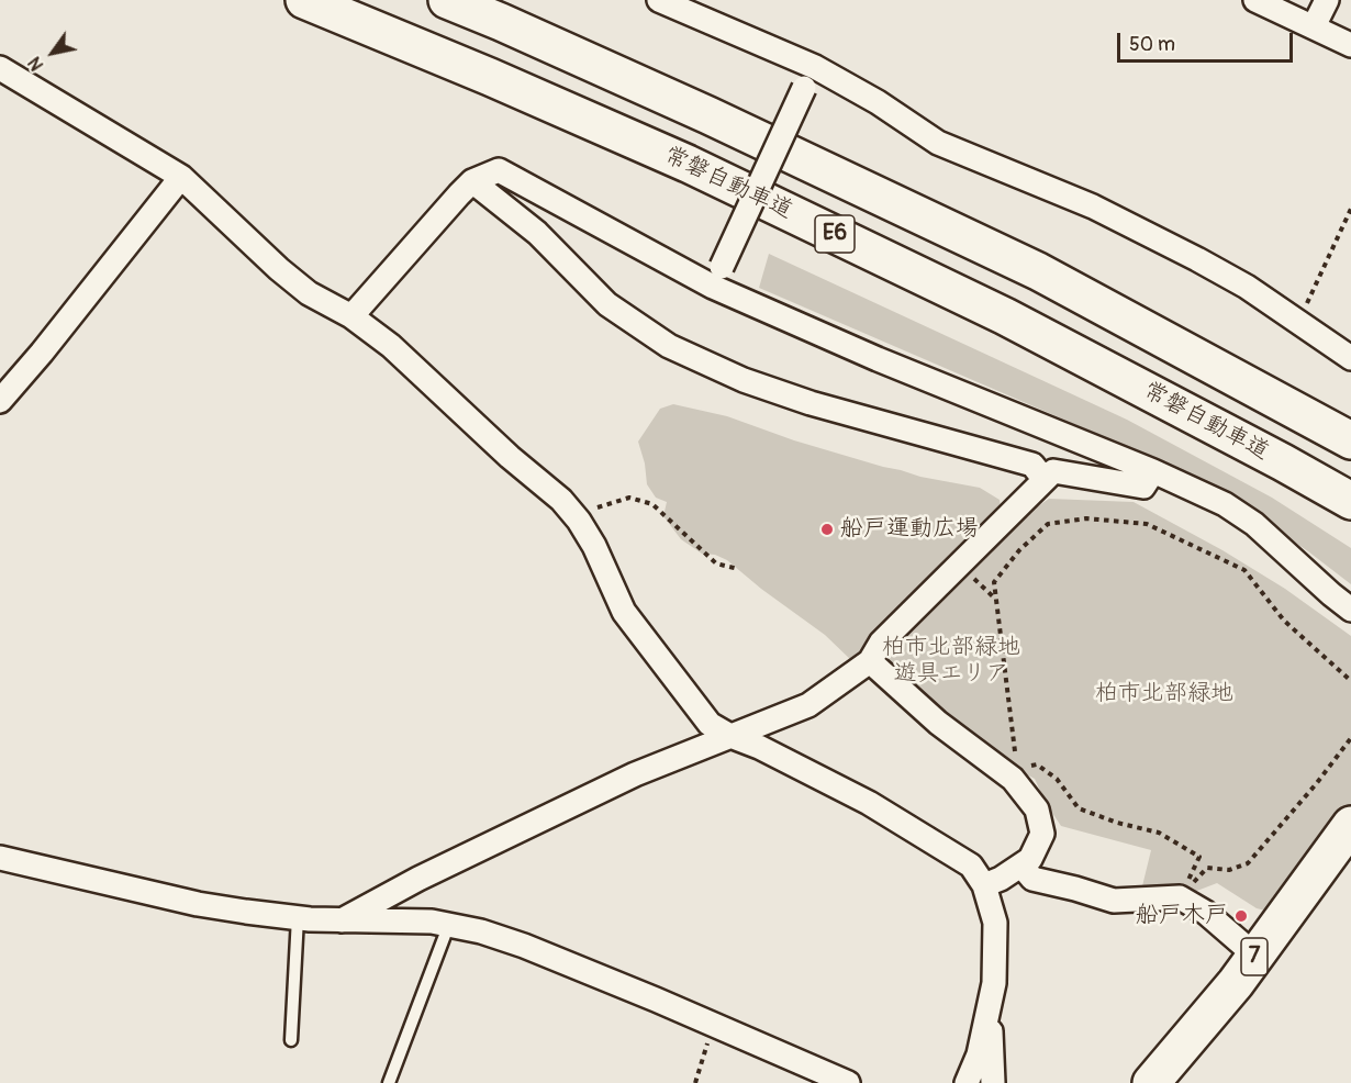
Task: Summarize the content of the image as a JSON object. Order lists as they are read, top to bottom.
{
  "streets": {
    "main road": ["常磐自動車道", "E6", "7"]
  },
  "parks": ["柏市北部緑地 遊具エリア", "柏市北部緑地"],
  "places": ["船戸運動広場", "船戸木戸"],
  "scale_bar": "50 m",
  "north": "bottom left"
}
